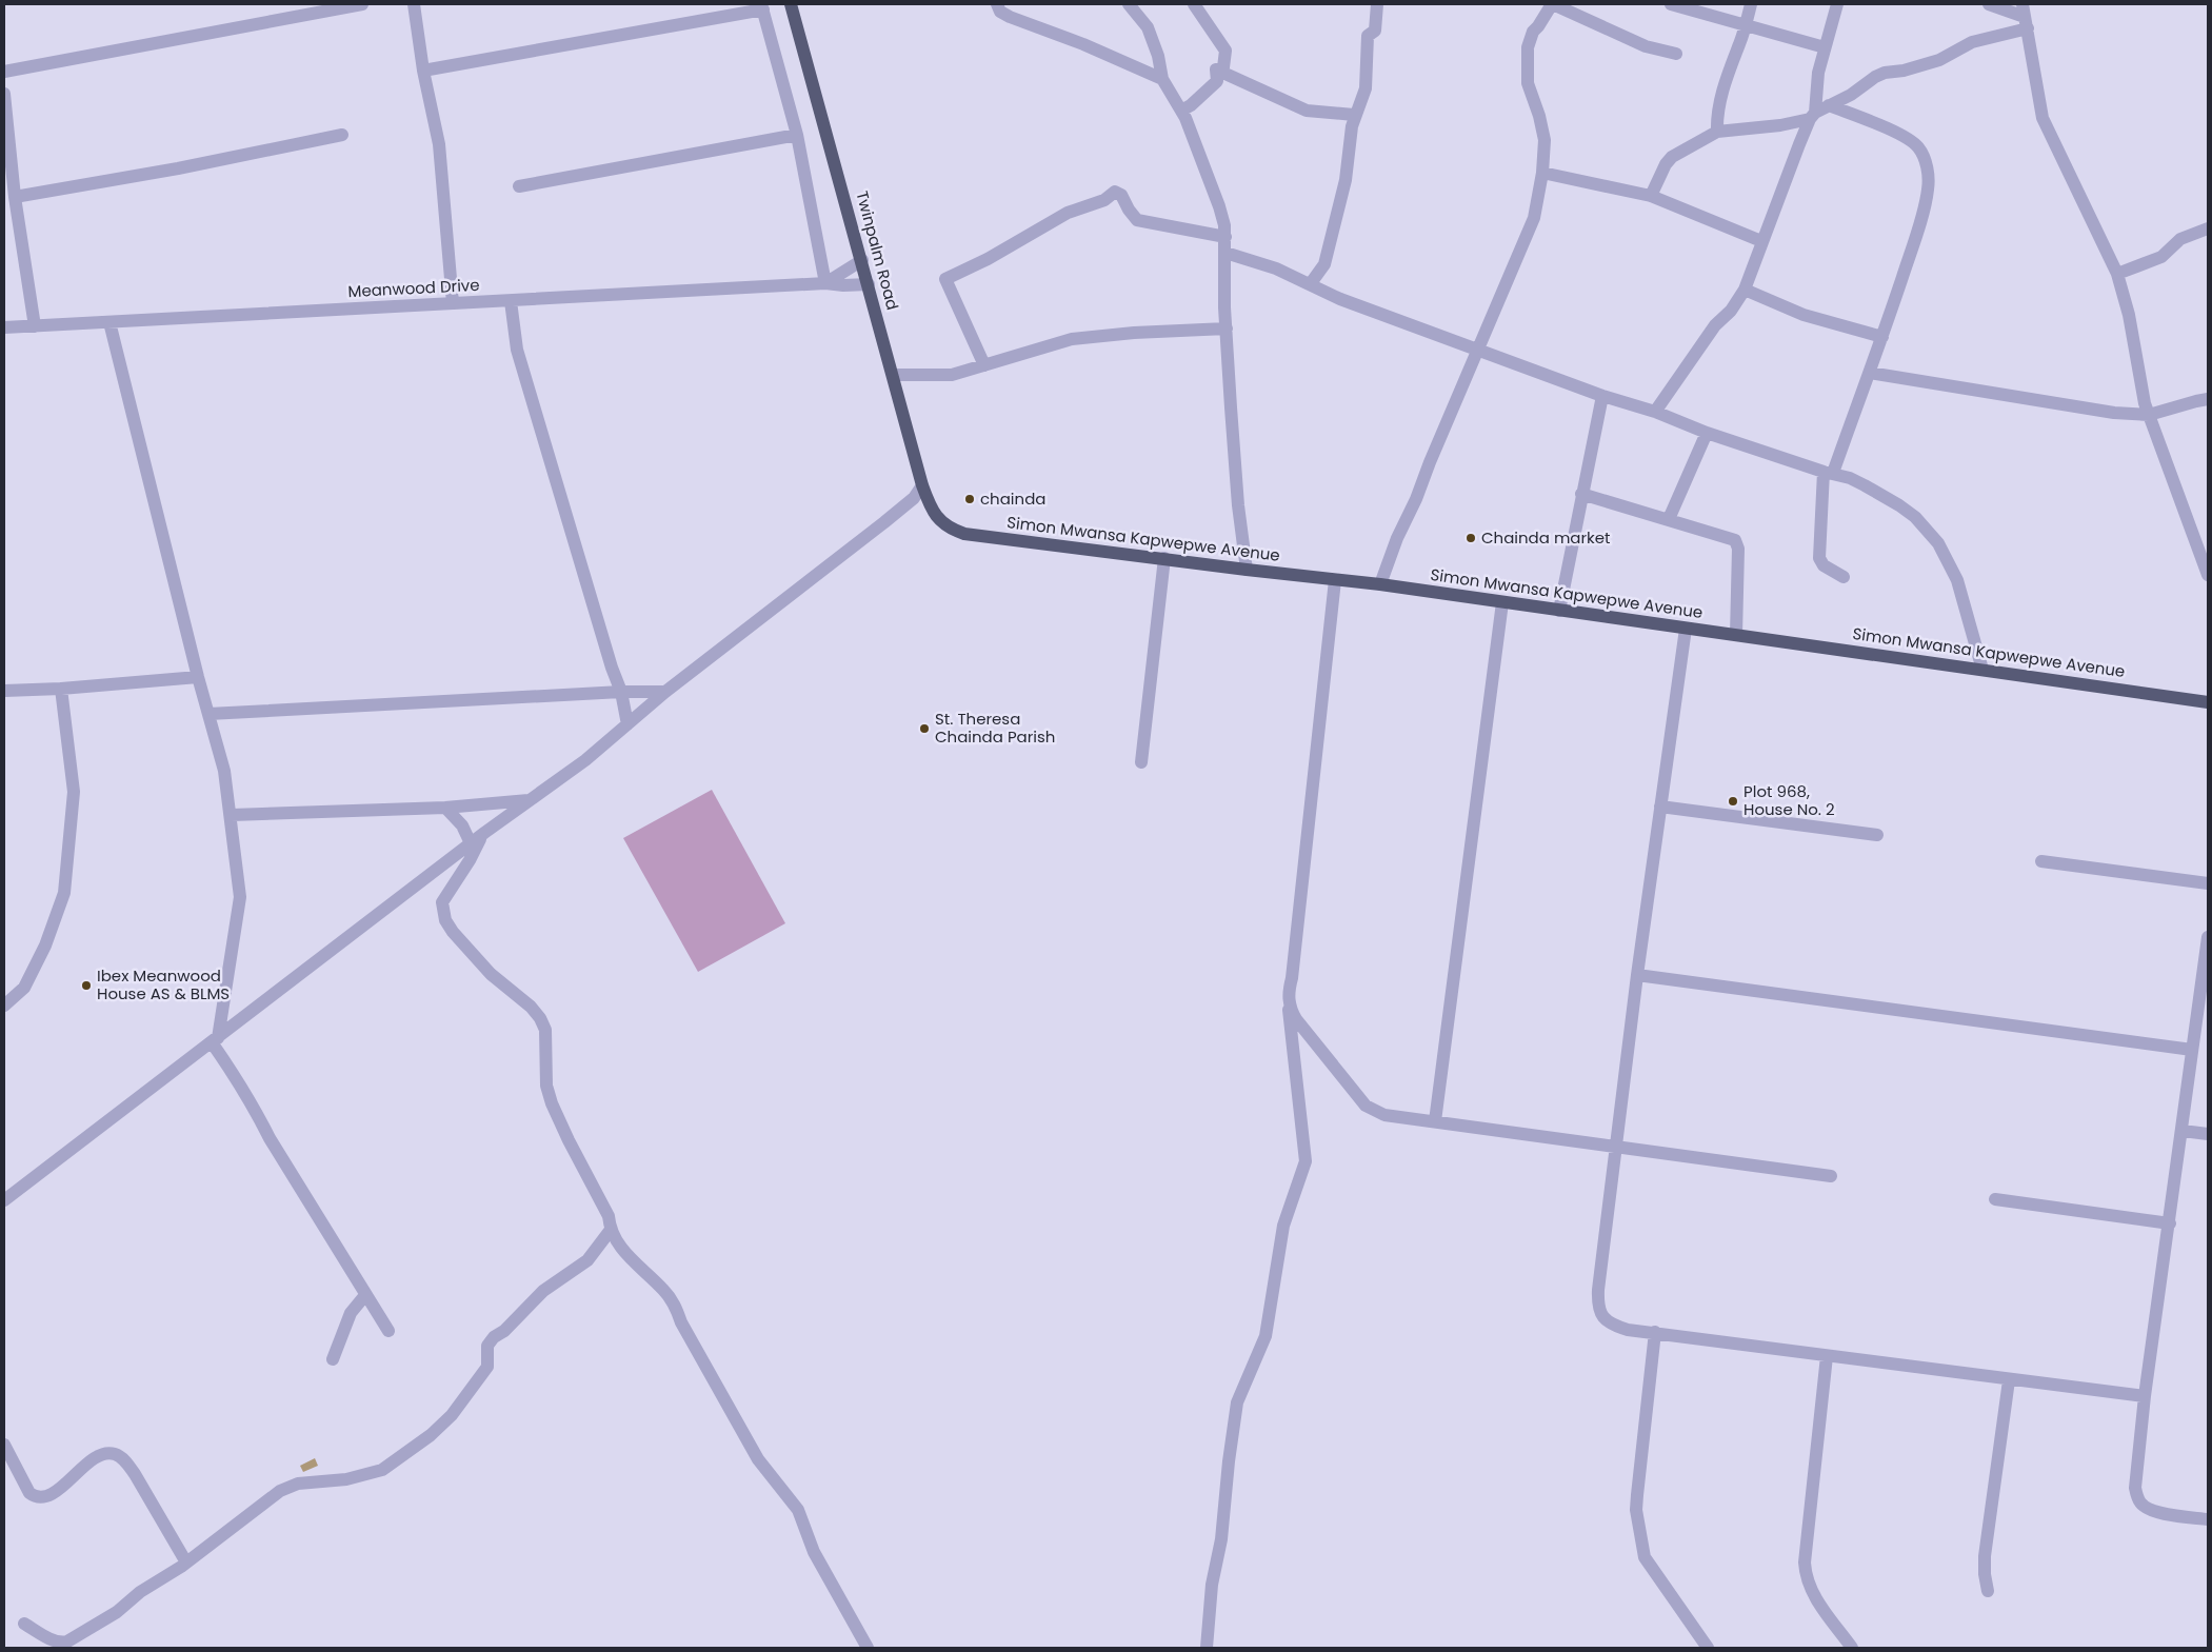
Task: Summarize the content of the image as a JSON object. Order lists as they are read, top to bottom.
{
  "streets": {
    "main road": ["Twinpalm Road", "Simon Mwansa Kapwepwe Avenue"],
    "street": ["Meanwood Drive"]
  },
  "crossings": [
    ["Twinpalm Road", "Meanwood Drive"],
    ["Twinpalm Road", "Simon Mwansa Kapwepwe Avenue"]
  ],
  "places": [
    "chainda",
    "Chainda market",
    "St. Theresa Chainda Parish",
    "Plot 968, House No. 2",
    "Ibex Meanwood House AS & BLMS"
  ]
}
